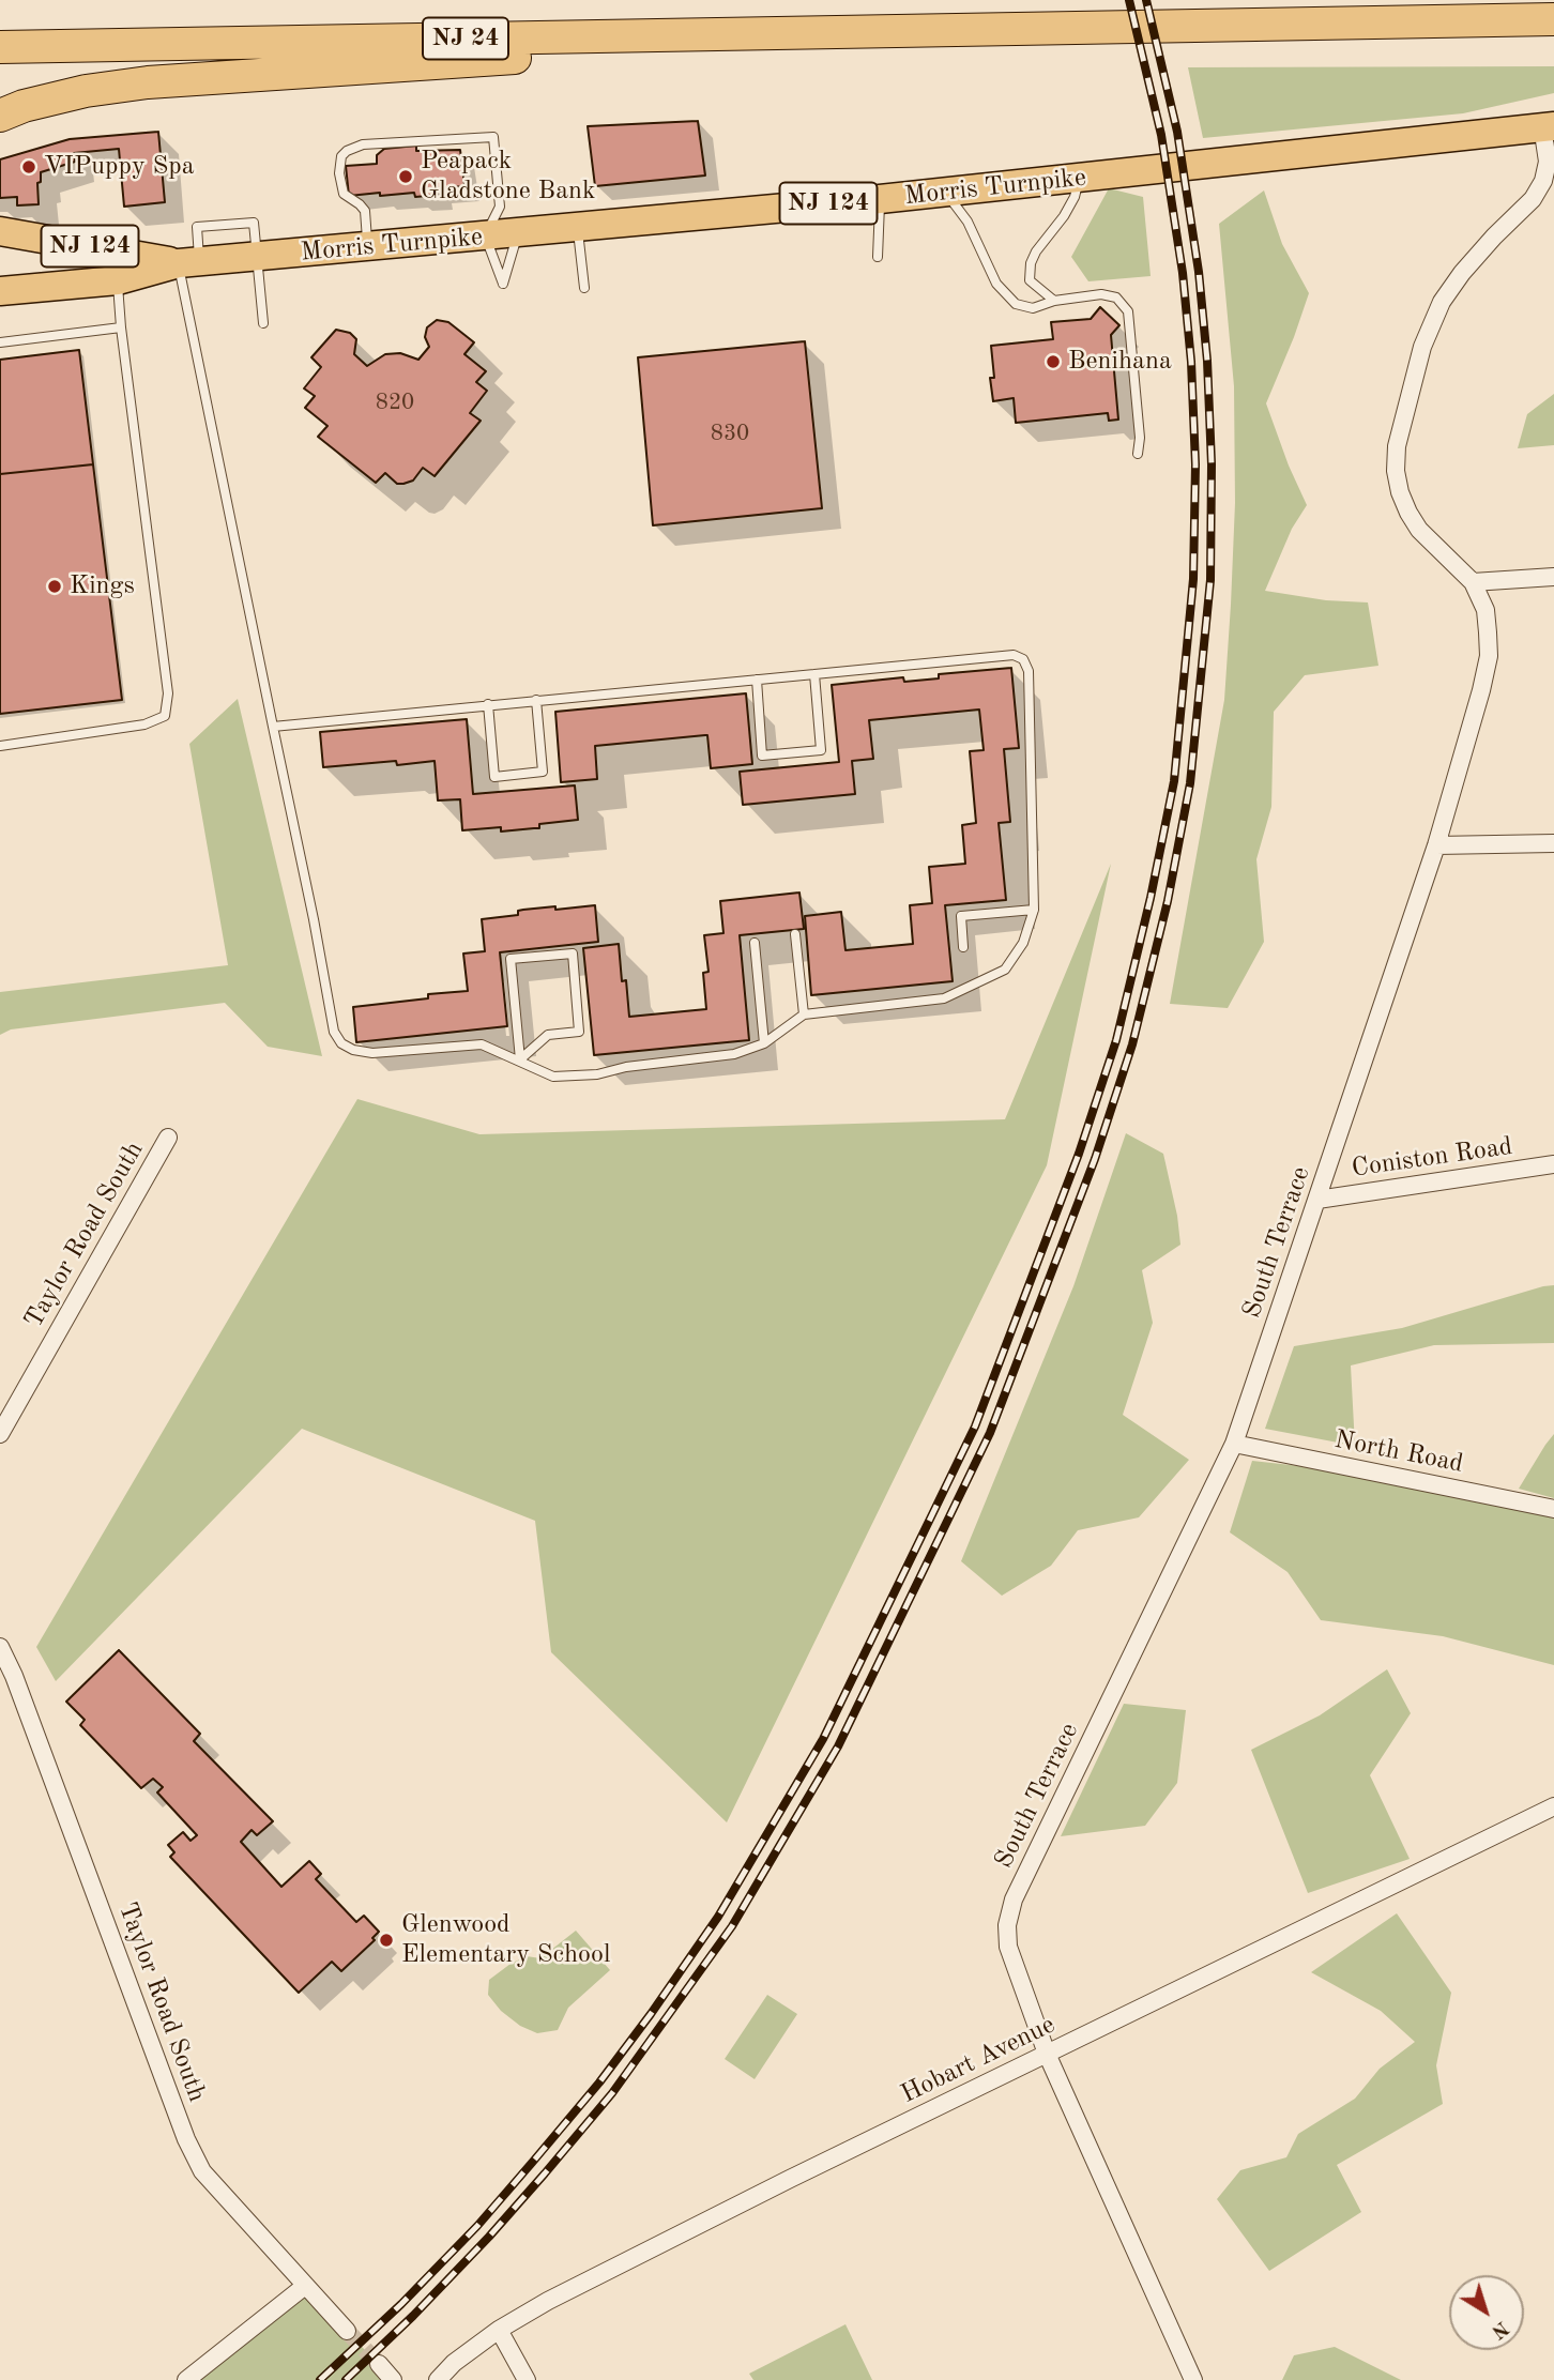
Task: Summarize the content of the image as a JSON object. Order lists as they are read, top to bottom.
{
  "streets": {
    "highway": ["NJ 24"],
    "main road": ["Morris Turnpike", "NJ 124"],
    "street": [
      "Coniston Road",
      "Taylor Road South",
      "South Terrace",
      "North Road",
      "Hobart Avenue"
    ]
  },
  "crossings": [
    ["Morris Turnpike", "South Terrace"],
    ["Coniston Road", "South Terrace"],
    ["South Terrace", "North Road"],
    ["South Terrace", "Hobart Avenue"]
  ],
  "places": [
    "VIPuppy Spa",
    "Peapack Gladstone Bank",
    "Benihana",
    "Kings",
    "Glenwood Elementary School"
  ],
  "house_numbers": ["820", "830"],
  "north": "bottom right"
}
